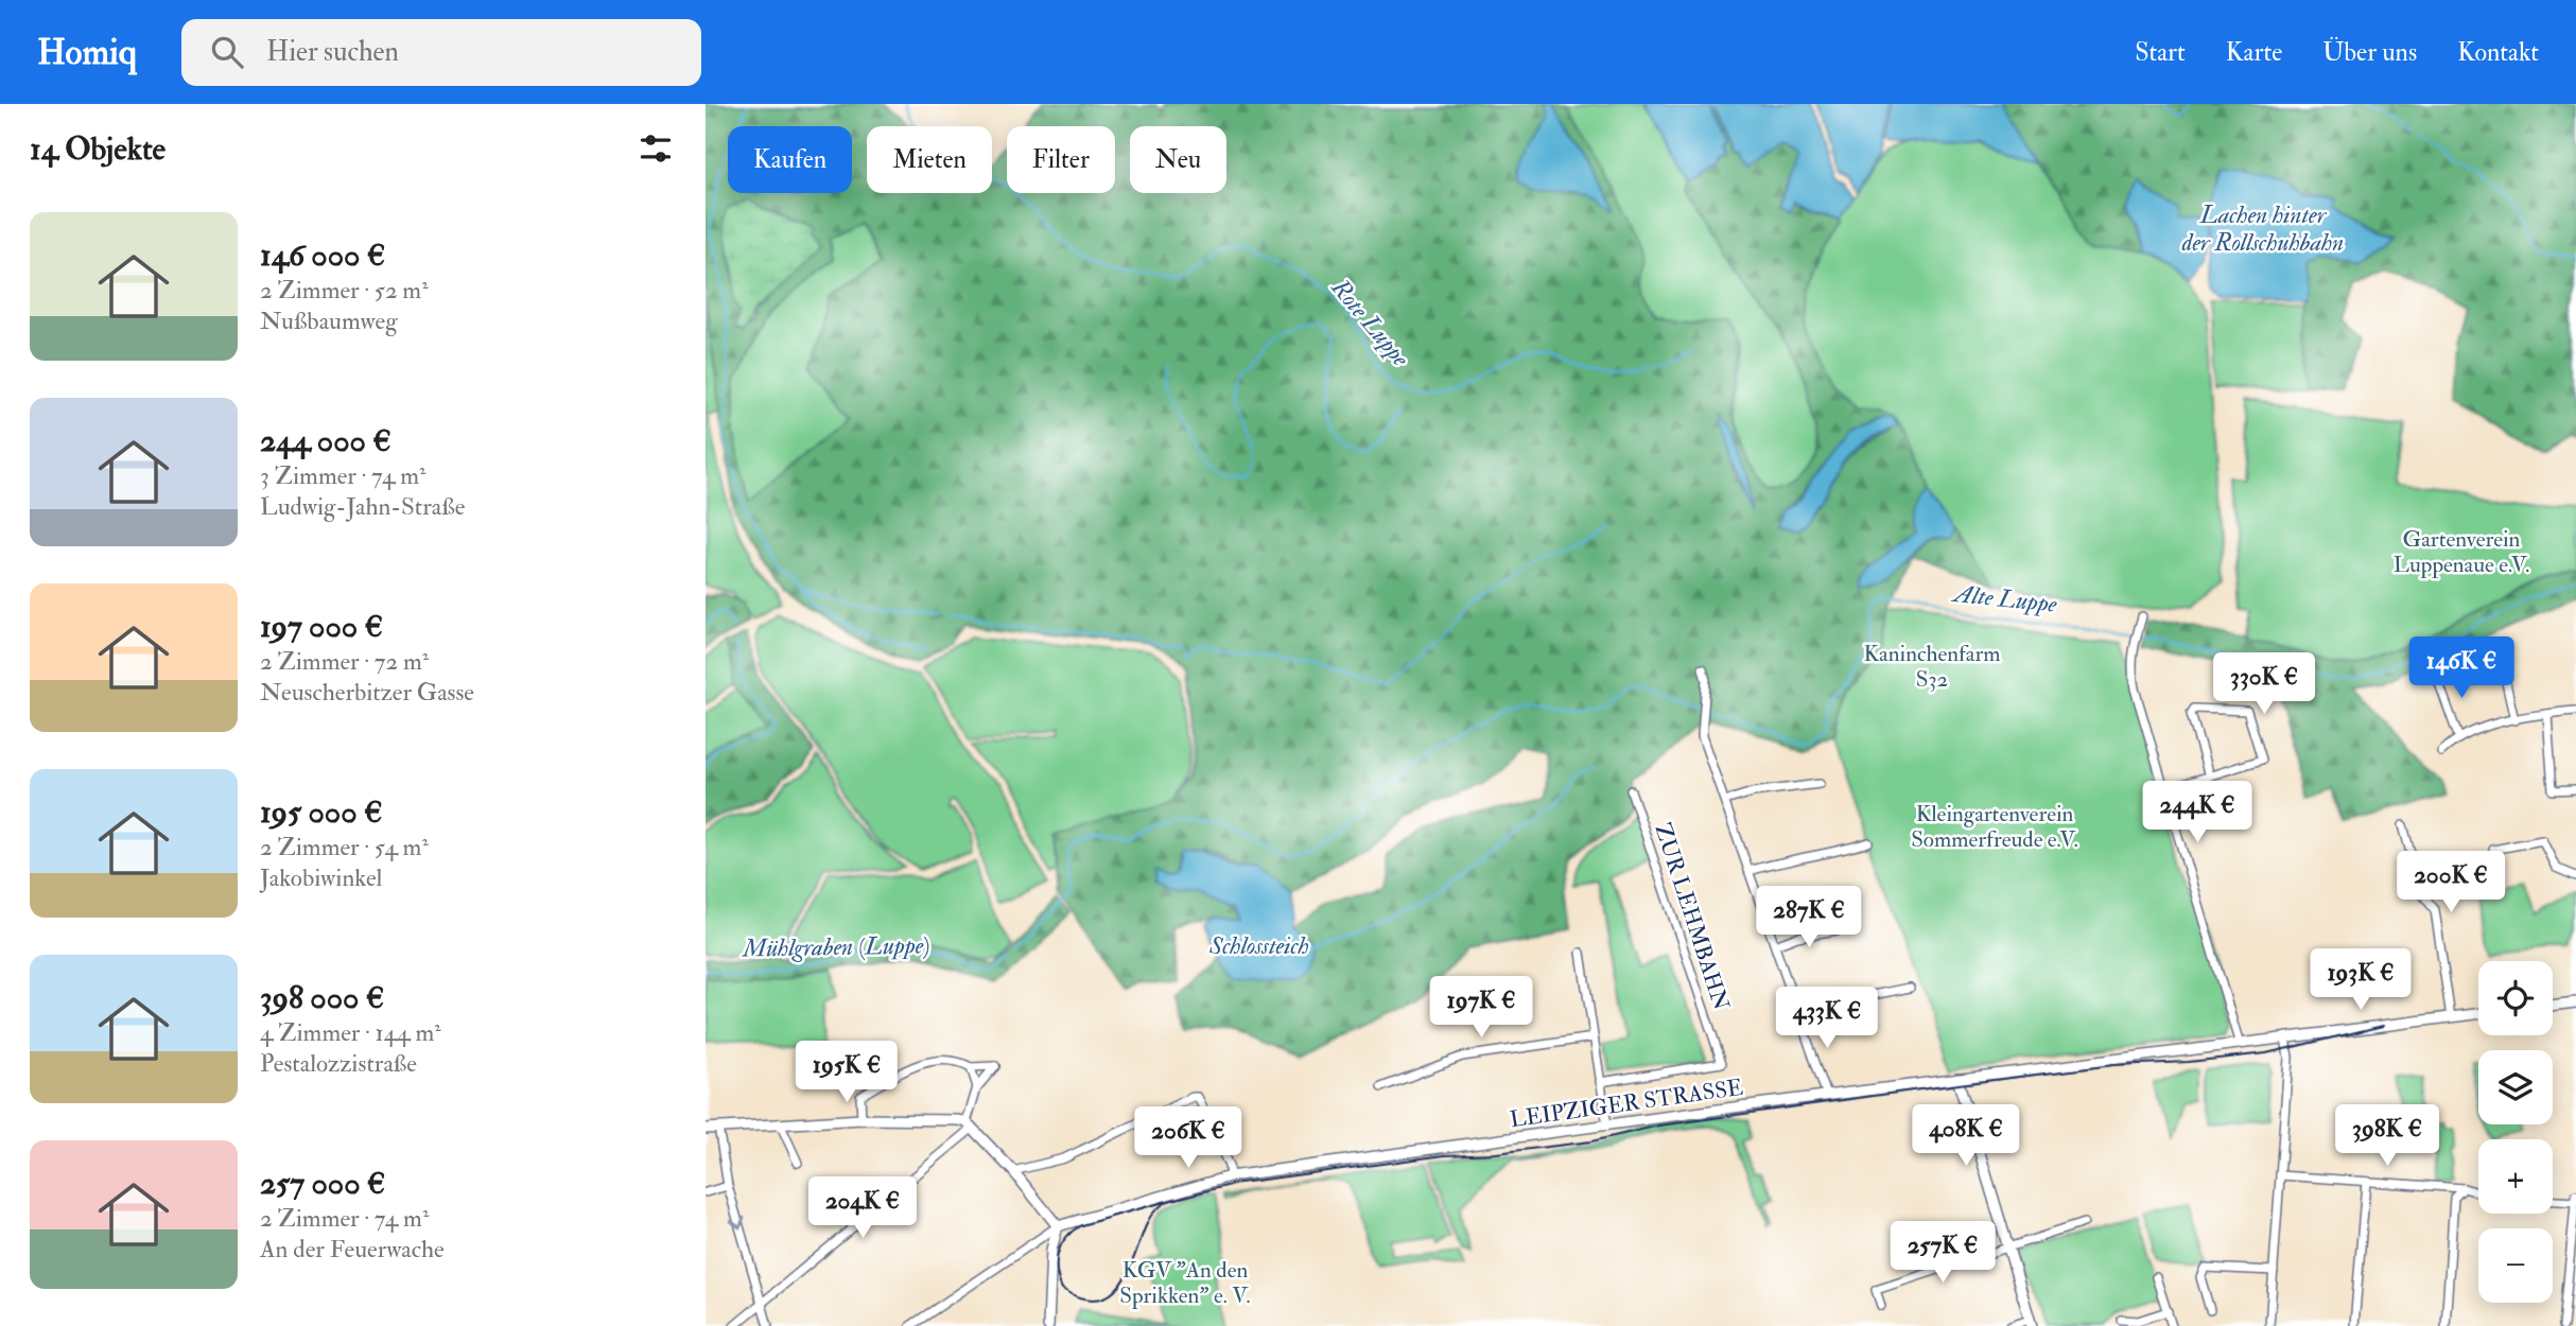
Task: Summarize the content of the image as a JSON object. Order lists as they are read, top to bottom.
{
  "streets": {
    "street": ["ZUR LEHMBAHN", "LEIPZIGER STRASSE"]
  },
  "water": [
    "Lachen hinter der Rollschuhbahn",
    "Rote Luppe",
    "Alte Luppe",
    "Schlossteich",
    "Mühlgraben (Luppe)"
  ],
  "parks": [
    "Gartenverein Luppenaue e.V.",
    "Kaninchenfarm S32",
    "Kleingartenverein Sommerfreude e.V.",
    "KGV \"An den Sprikken\" e. V."
  ],
  "page": {
    "header": "Homiq",
    "search": "Hier suchen",
    "nav": [
      "Start",
      "Karte",
      "Über uns",
      "Kontakt"
    ],
    "heading": "14 Objekte",
    "chip": [
      "Kaufen",
      "Mieten",
      "Filter",
      "Neu"
    ],
    "list": [
      {
        "name": "146 000 €",
        "note": "2 Zimmer · 52 m² · Nußbaumweg"
      },
      {
        "name": "244 000 €",
        "note": "3 Zimmer · 74 m² · Ludwig-Jahn-Straße"
      },
      {
        "name": "197 000 €",
        "note": "2 Zimmer · 72 m² · Neuscherbitzer Gasse"
      },
      {
        "name": "195 000 €",
        "note": "2 Zimmer · 54 m² · Jakobiwinkel"
      },
      {
        "name": "398 000 €",
        "note": "4 Zimmer · 144 m² · Pestalozzistraße"
      },
      {
        "name": "257 000 €",
        "note": "2 Zimmer · 74 m² · An der Feuerwache"
      }
    ],
    "price": [
      "146K €",
      "330K €",
      "244K €",
      "200K €",
      "287K €",
      "193K €",
      "197K €",
      "433K €",
      "195K €",
      "408K €",
      "398K €",
      "206K €",
      "204K €",
      "257K €"
    ],
    "map_buttons": ["+", "−"]
  }
}
